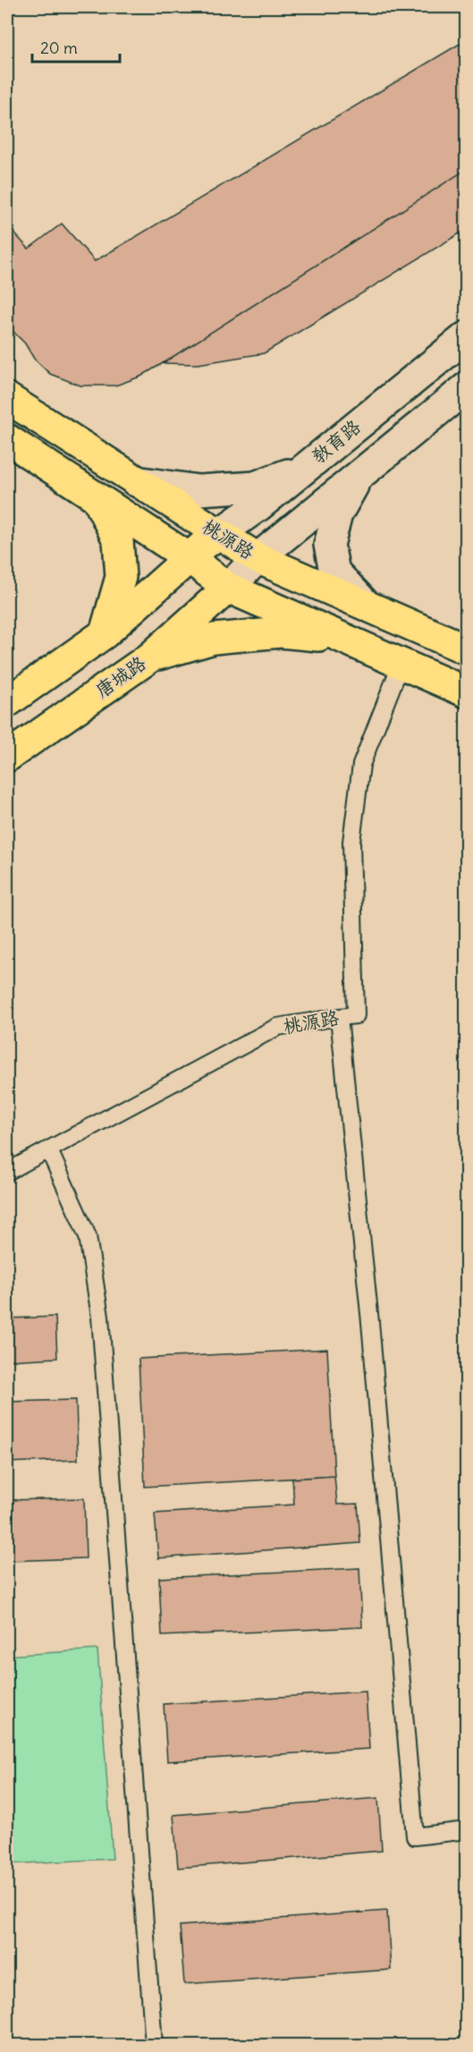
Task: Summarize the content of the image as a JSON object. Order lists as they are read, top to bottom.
{
  "streets": {
    "main road": ["教育路", "桃源路", "唐城路"]
  },
  "crossings": [
    ["教育路", "桃源路"],
    ["桃源路", "唐城路"]
  ],
  "scale_bar": "20 m"
}
